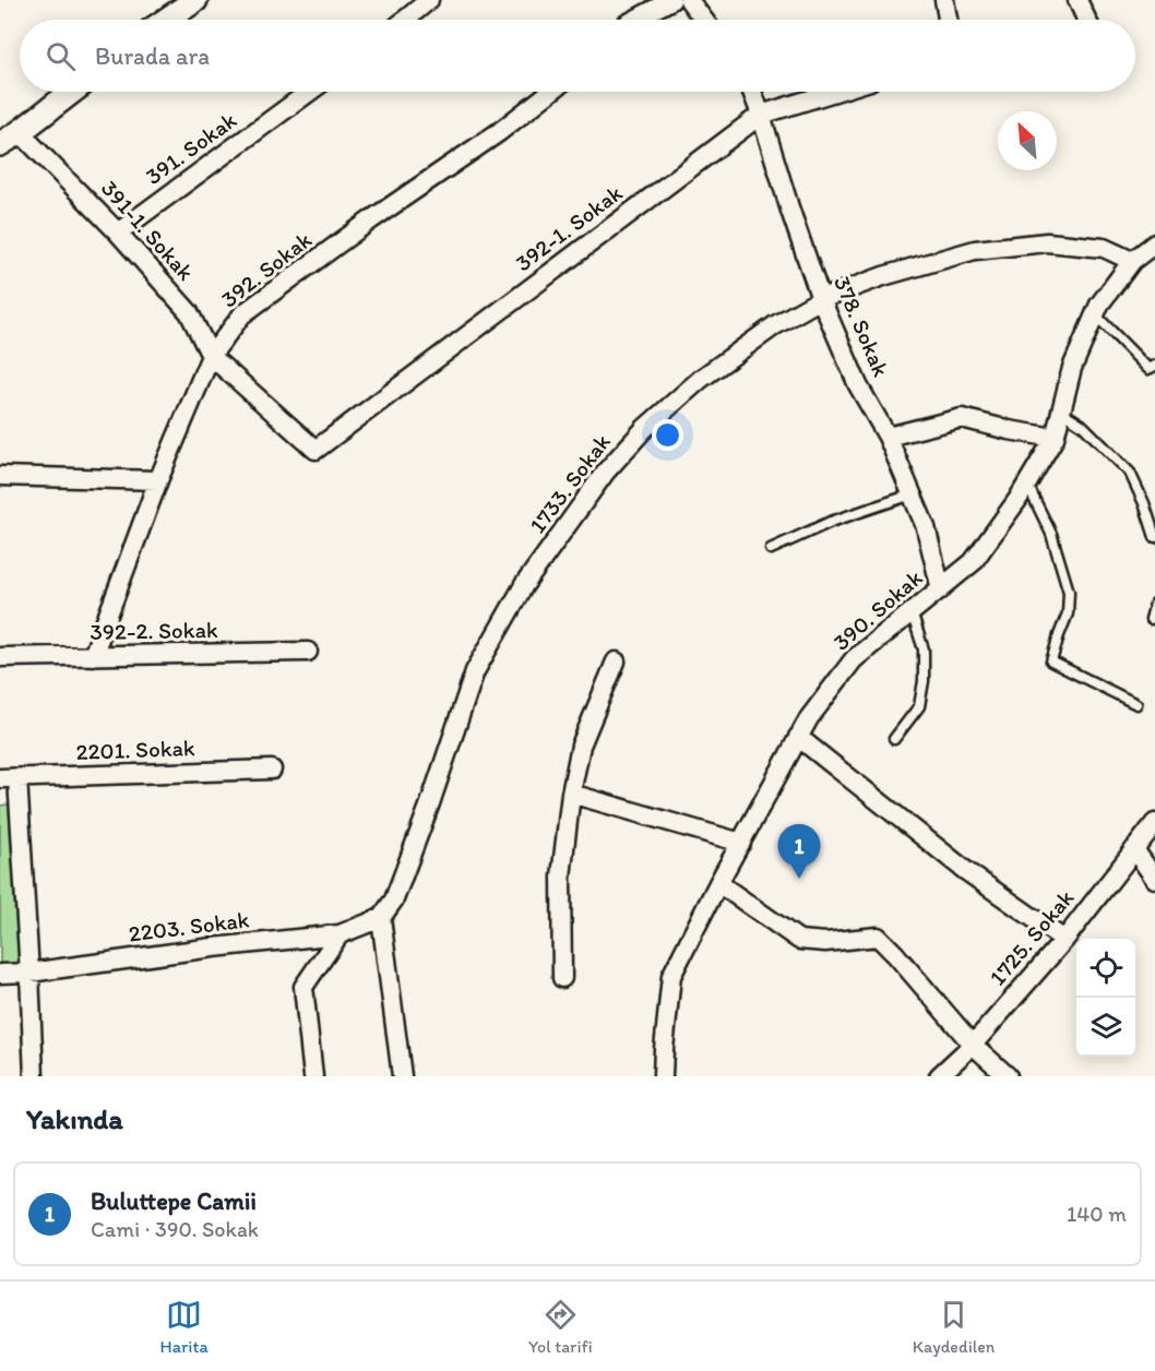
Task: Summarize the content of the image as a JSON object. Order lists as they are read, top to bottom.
{
  "streets": {
    "street": [
      "391. Sokak",
      "392-1. Sokak",
      "391-1. Sokak",
      "392. Sokak",
      "378. Sokak",
      "1733. Sokak",
      "390. Sokak",
      "392-2. Sokak",
      "2201. Sokak",
      "2203. Sokak",
      "1725. Sokak"
    ]
  },
  "crossings": [
    ["391. Sokak", "391-1. Sokak"],
    ["392-1. Sokak", "391-1. Sokak"],
    ["392-1. Sokak", "378. Sokak"],
    ["391-1. Sokak", "392. Sokak"],
    ["392. Sokak", "392-2. Sokak"],
    ["378. Sokak", "1733. Sokak"],
    ["378. Sokak", "390. Sokak"],
    ["1733. Sokak", "390. Sokak"],
    ["1733. Sokak", "2203. Sokak"]
  ],
  "north": "top left",
  "page": {
    "search": "Burada ara",
    "pins": "1",
    "heading": "Yakında",
    "list": [
      {
        "mark": "1",
        "name": "Buluttepe Camii",
        "note": "Cami · 390. Sokak",
        "value": "140 m"
      }
    ],
    "nav": ["Harita", "Yol tarifi", "Kaydedilen"]
  }
}
